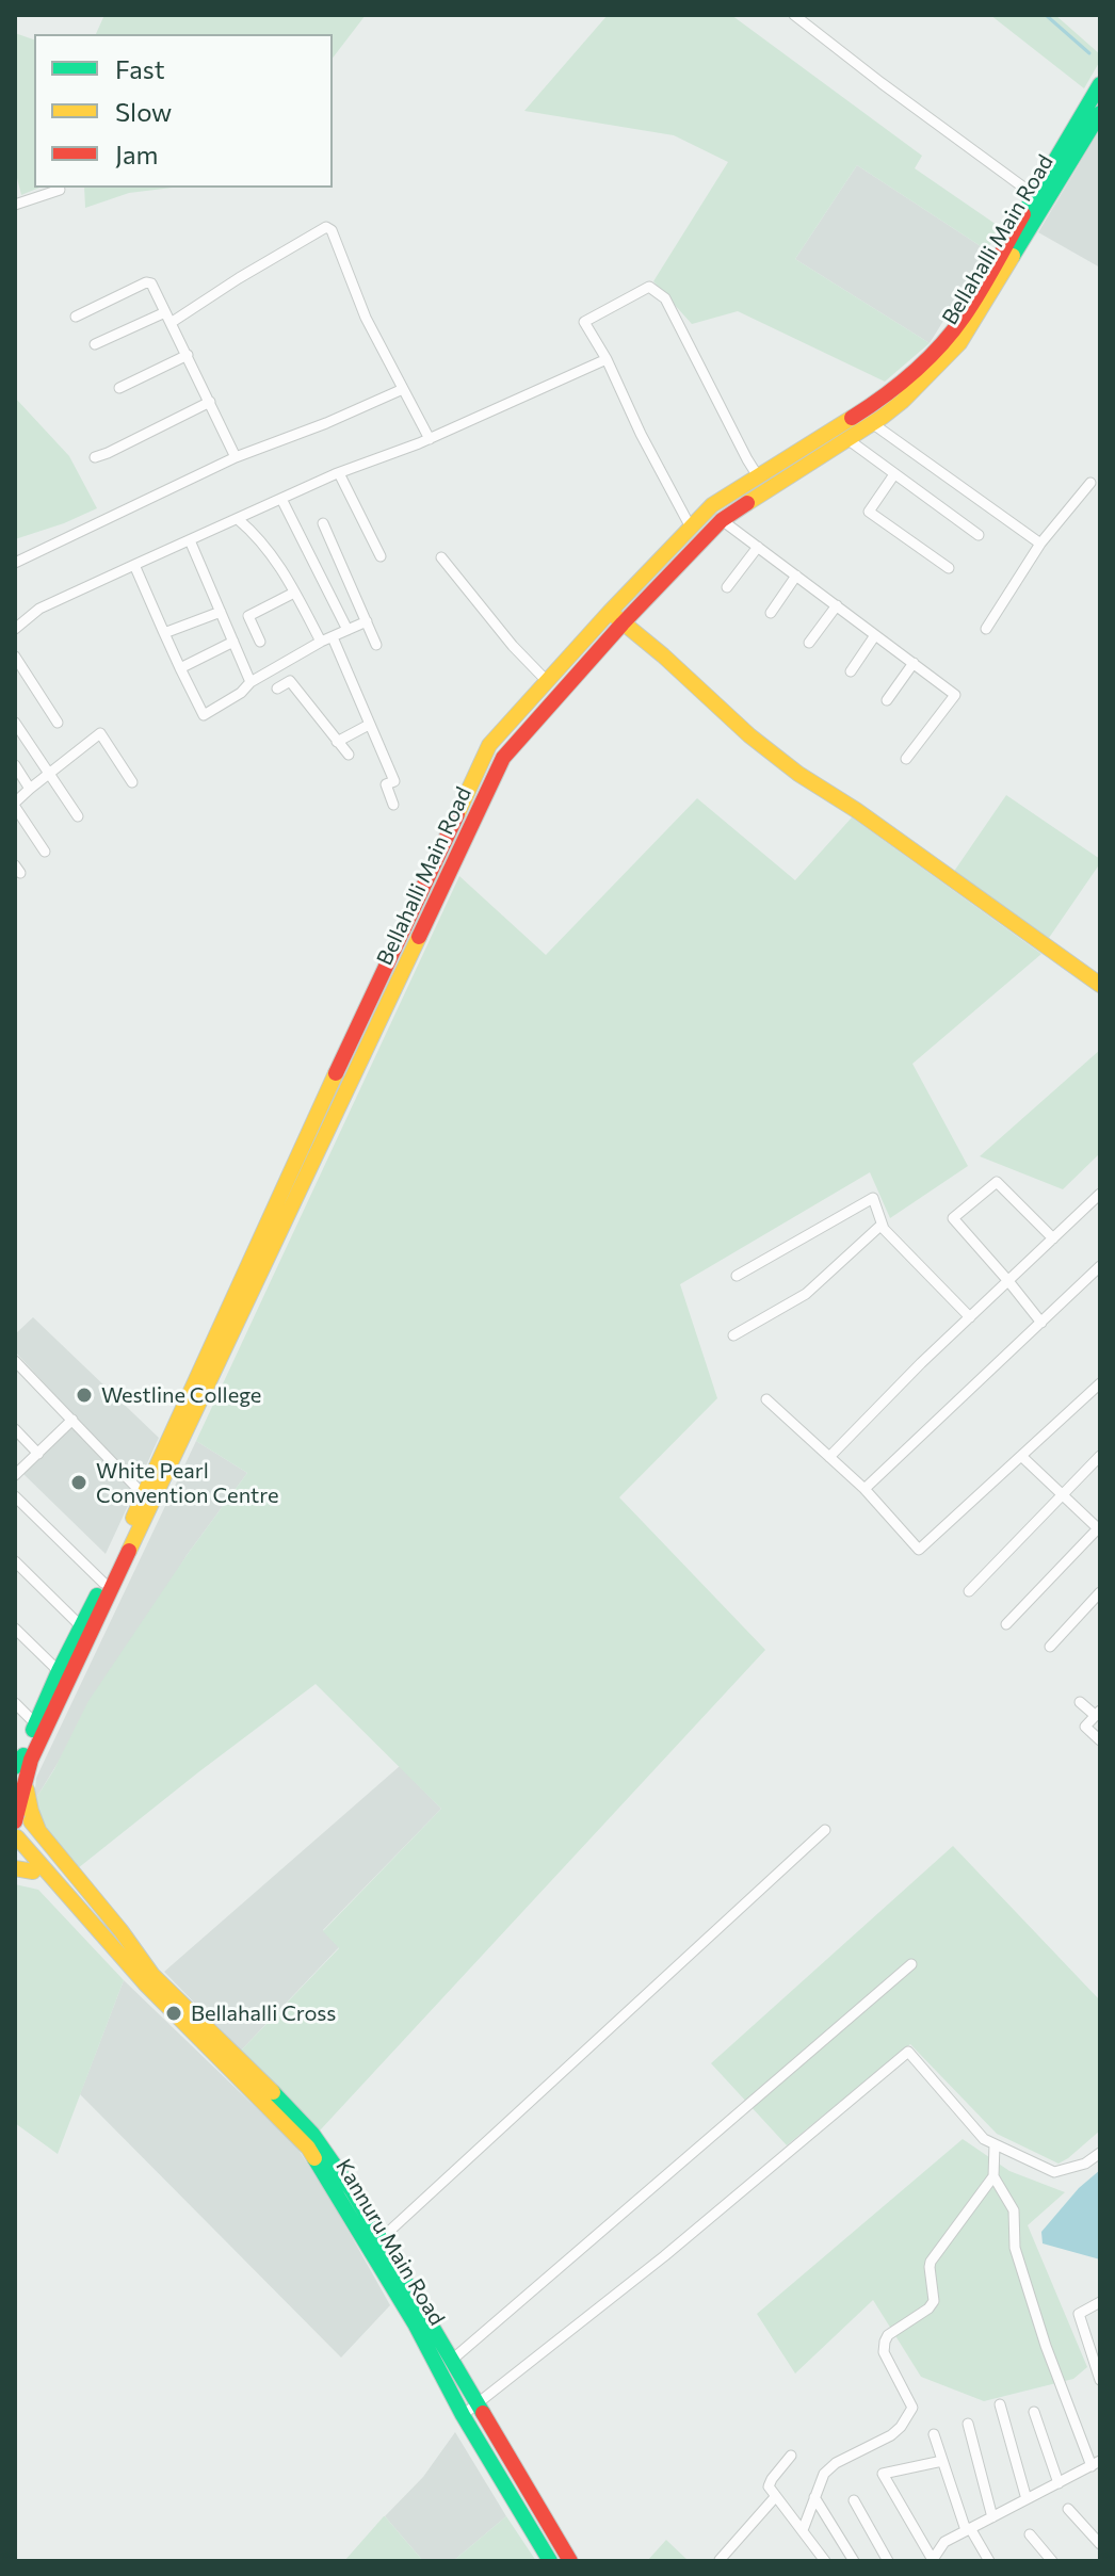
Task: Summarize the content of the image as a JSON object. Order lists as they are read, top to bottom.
{
  "streets": {
    "main road": ["Bellahalli Main Road", "Kannuru Main Road"]
  },
  "places": ["Westline College", "White Pearl Convention Centre", "Bellahalli Cross"],
  "legend": ["Fast", "Slow", "Jam"]
}
